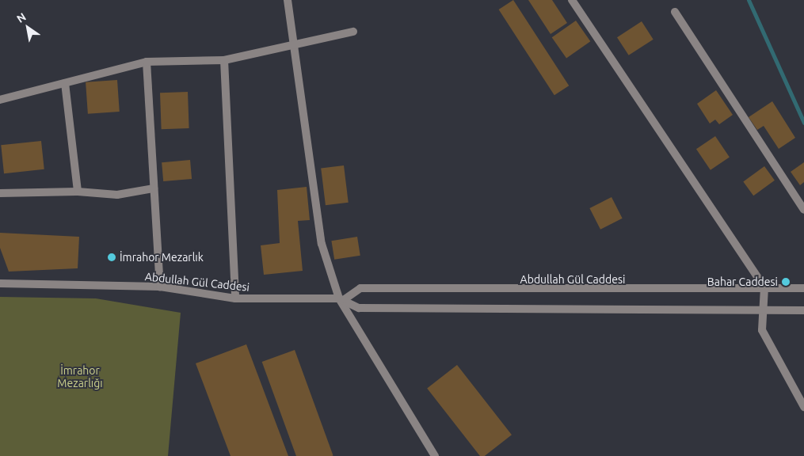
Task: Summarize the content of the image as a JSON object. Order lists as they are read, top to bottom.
{
  "streets": {
    "street": ["Abdullah Gül Caddesi"]
  },
  "parks": ["İmrahor Mezarlığı"],
  "places": ["İmrahor Mezarlık", "Bahar Caddesi"],
  "north": "top left"
}
